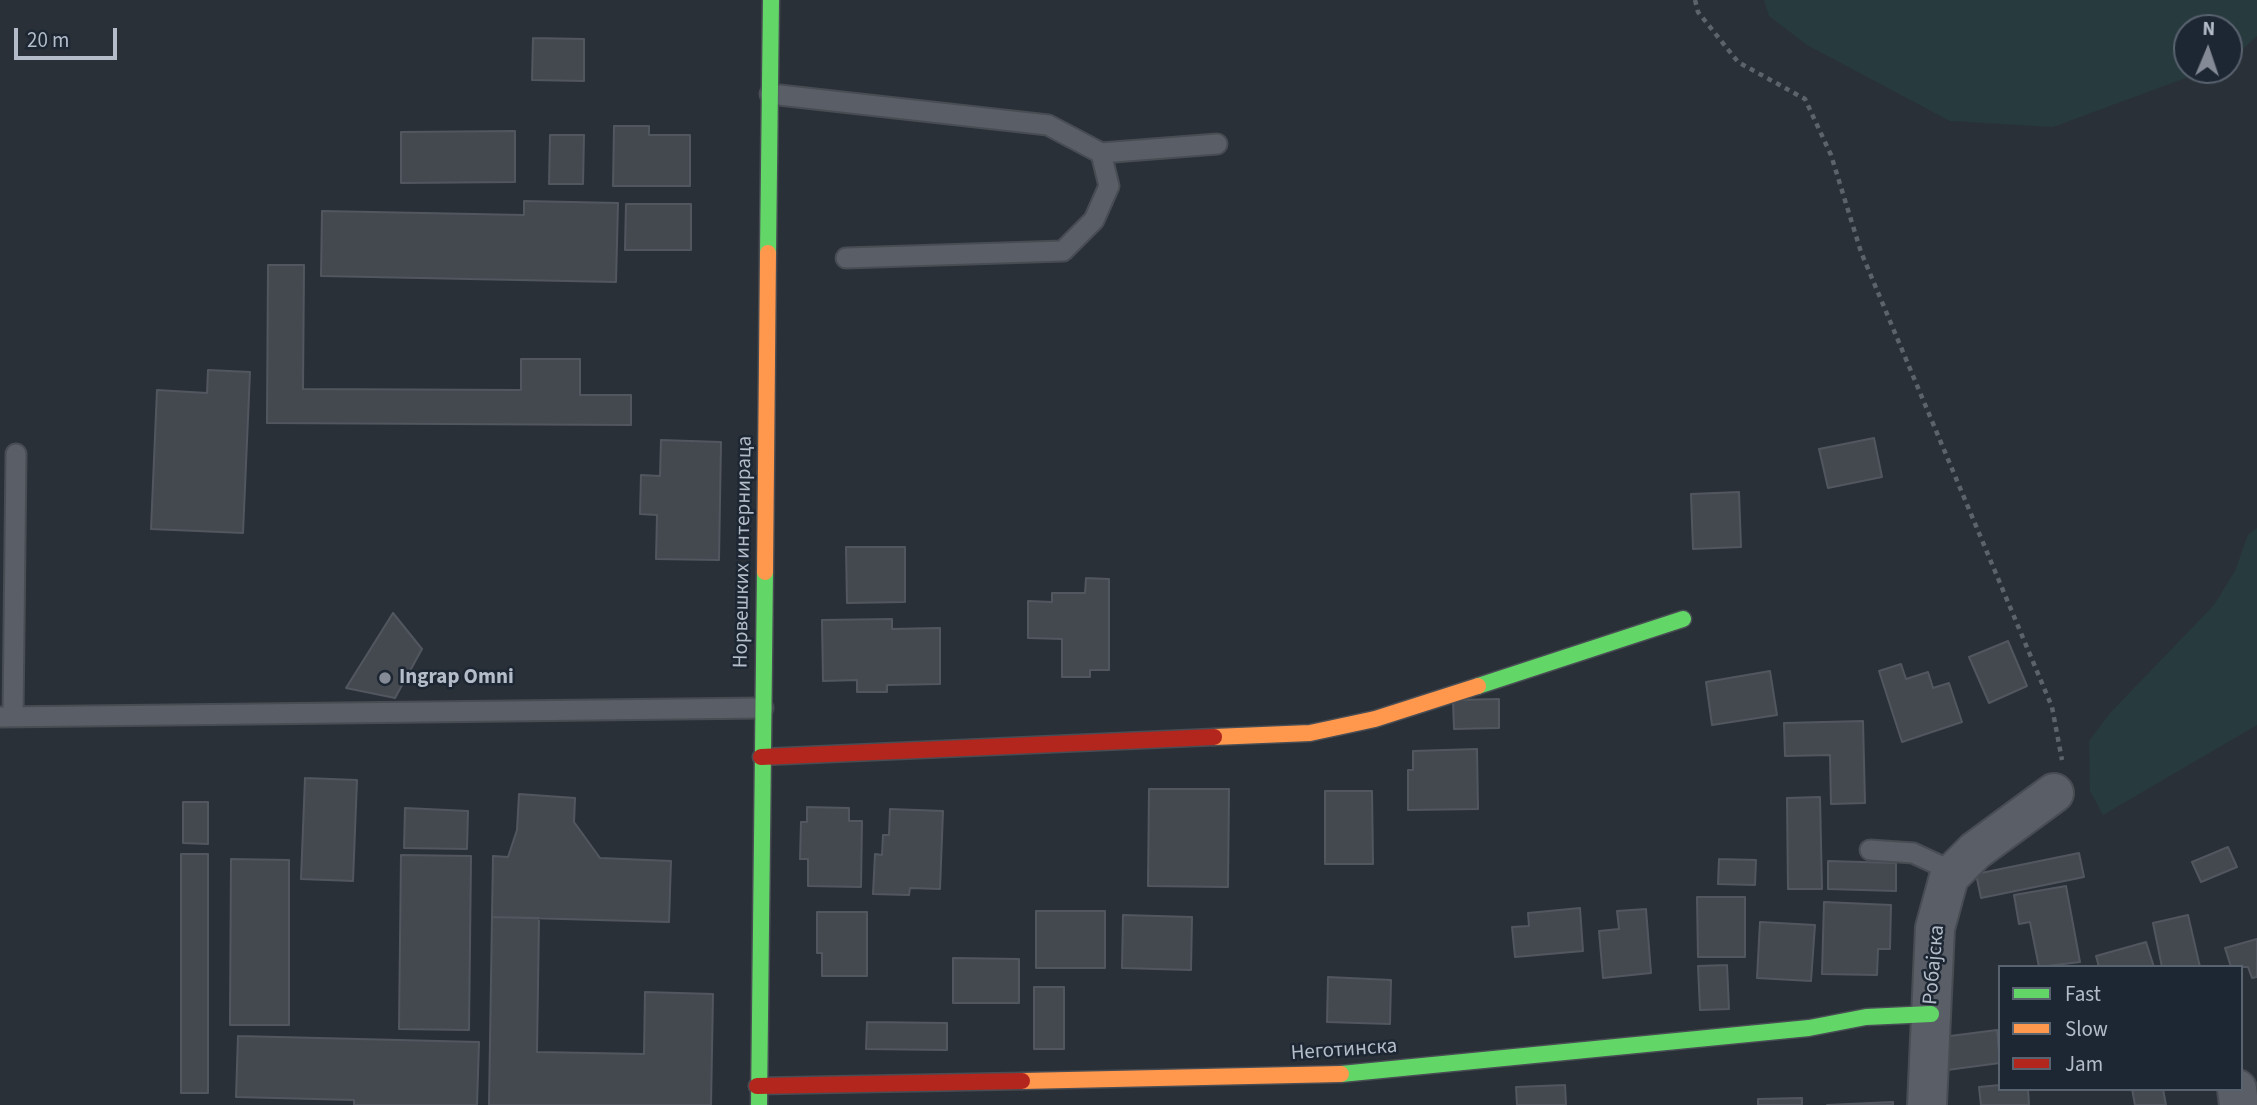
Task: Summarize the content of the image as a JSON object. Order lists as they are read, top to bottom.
{
  "streets": {
    "street": ["Норвешких интернираца", "Робајска", "Неготинска"]
  },
  "crossings": [
    ["Норвешких интернираца", "Неготинска"],
    ["Робајска", "Неготинска"]
  ],
  "places": ["Ingrap Omni"],
  "legend": ["Fast", "Slow", "Jam"],
  "scale_bar": "20 m",
  "north": "top"
}
